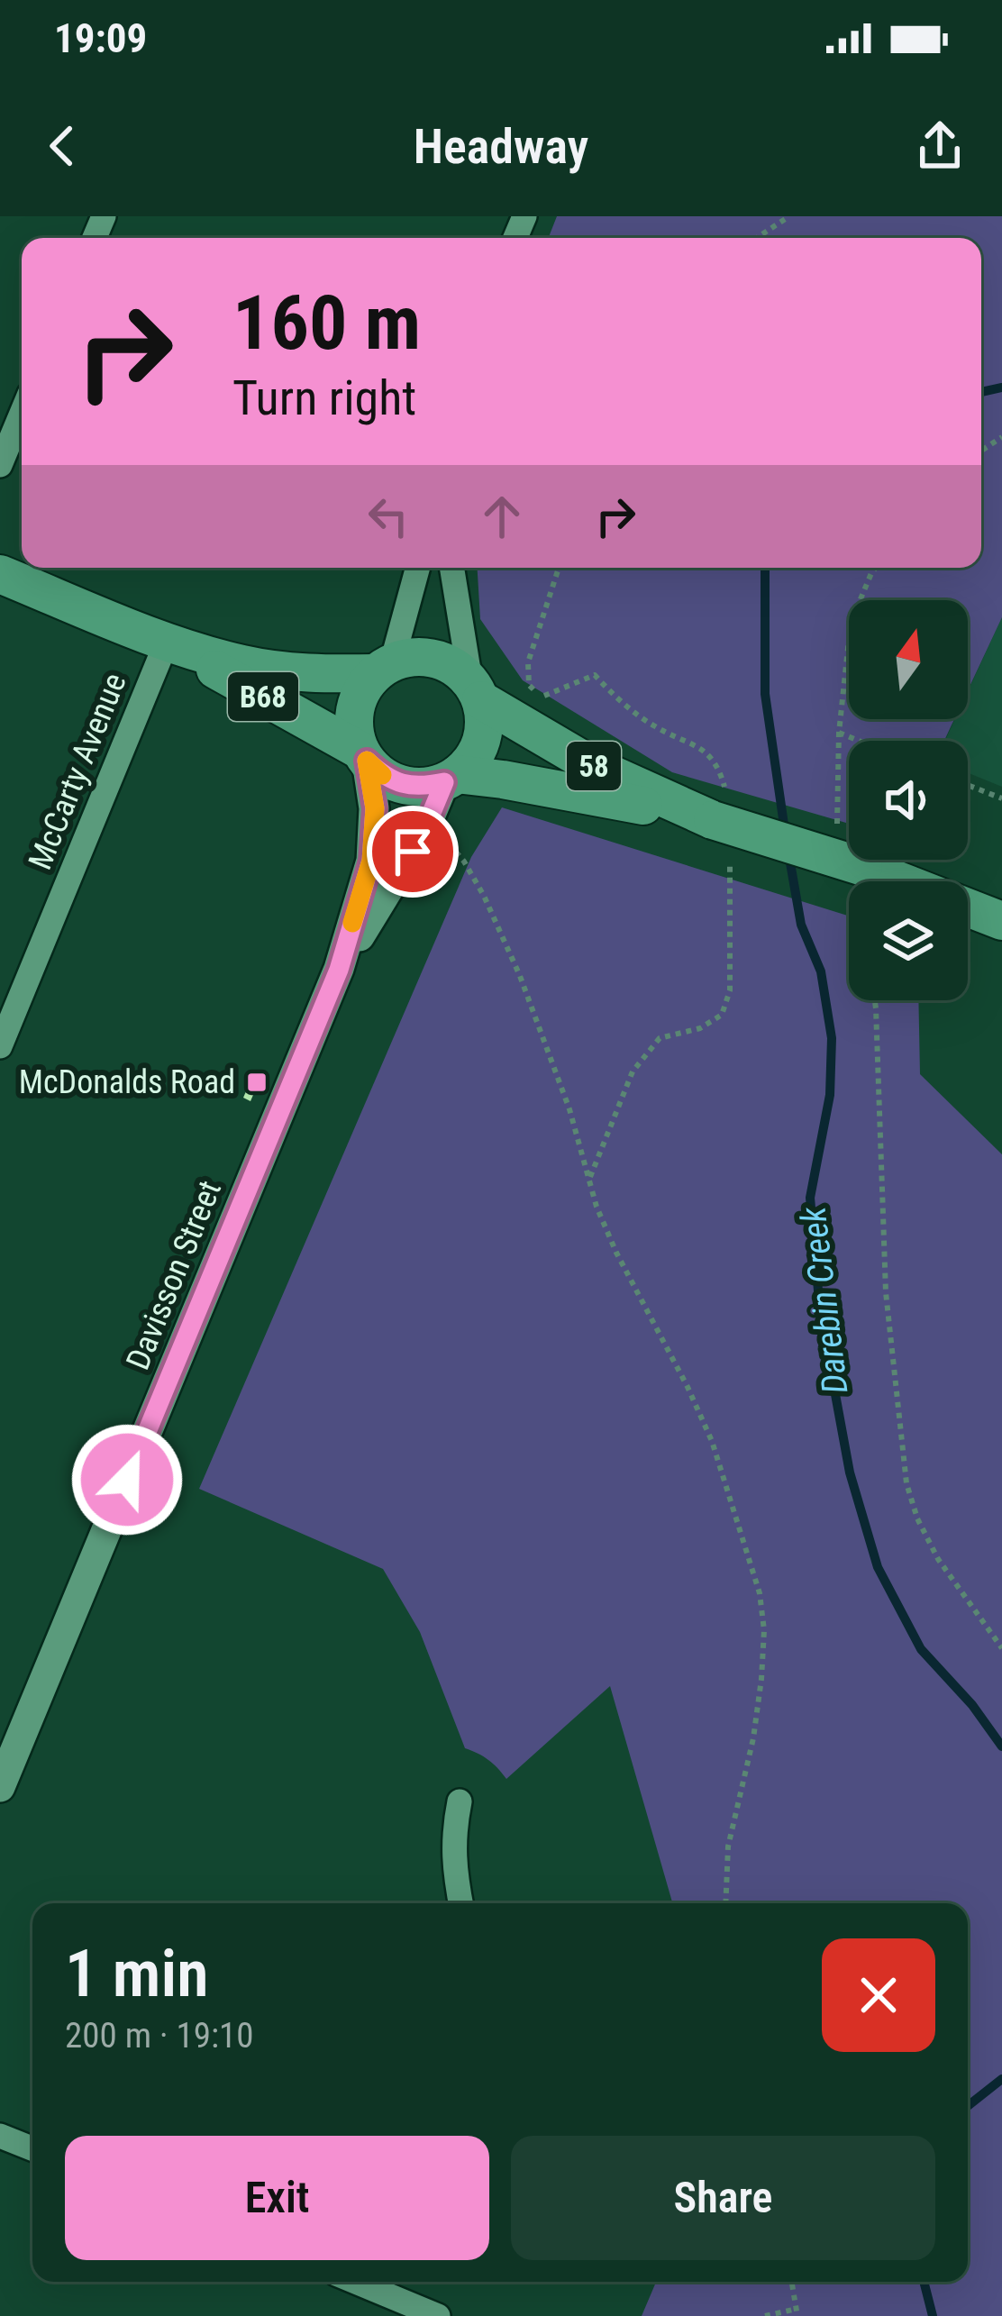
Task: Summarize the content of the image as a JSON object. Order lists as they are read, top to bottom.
{
  "streets": {
    "main road": ["B68", "58"],
    "street": ["McCarty Avenue", "Davisson Street"]
  },
  "crossings": [
    ["B68", "58"],
    ["B68", "McCarty Avenue"],
    ["B68", "Davisson Street"],
    ["58", "Davisson Street"]
  ],
  "water": ["Darebin Creek"],
  "places": {
    "transit": ["McDonalds Road"]
  },
  "north": "top",
  "page": {
    "status": "19:09",
    "header": "Headway",
    "turn": ["160 m", "Turn right"],
    "heading": ["1 min", "200 m · 19:10"],
    "buttons": ["Exit", "Share"]
  }
}
